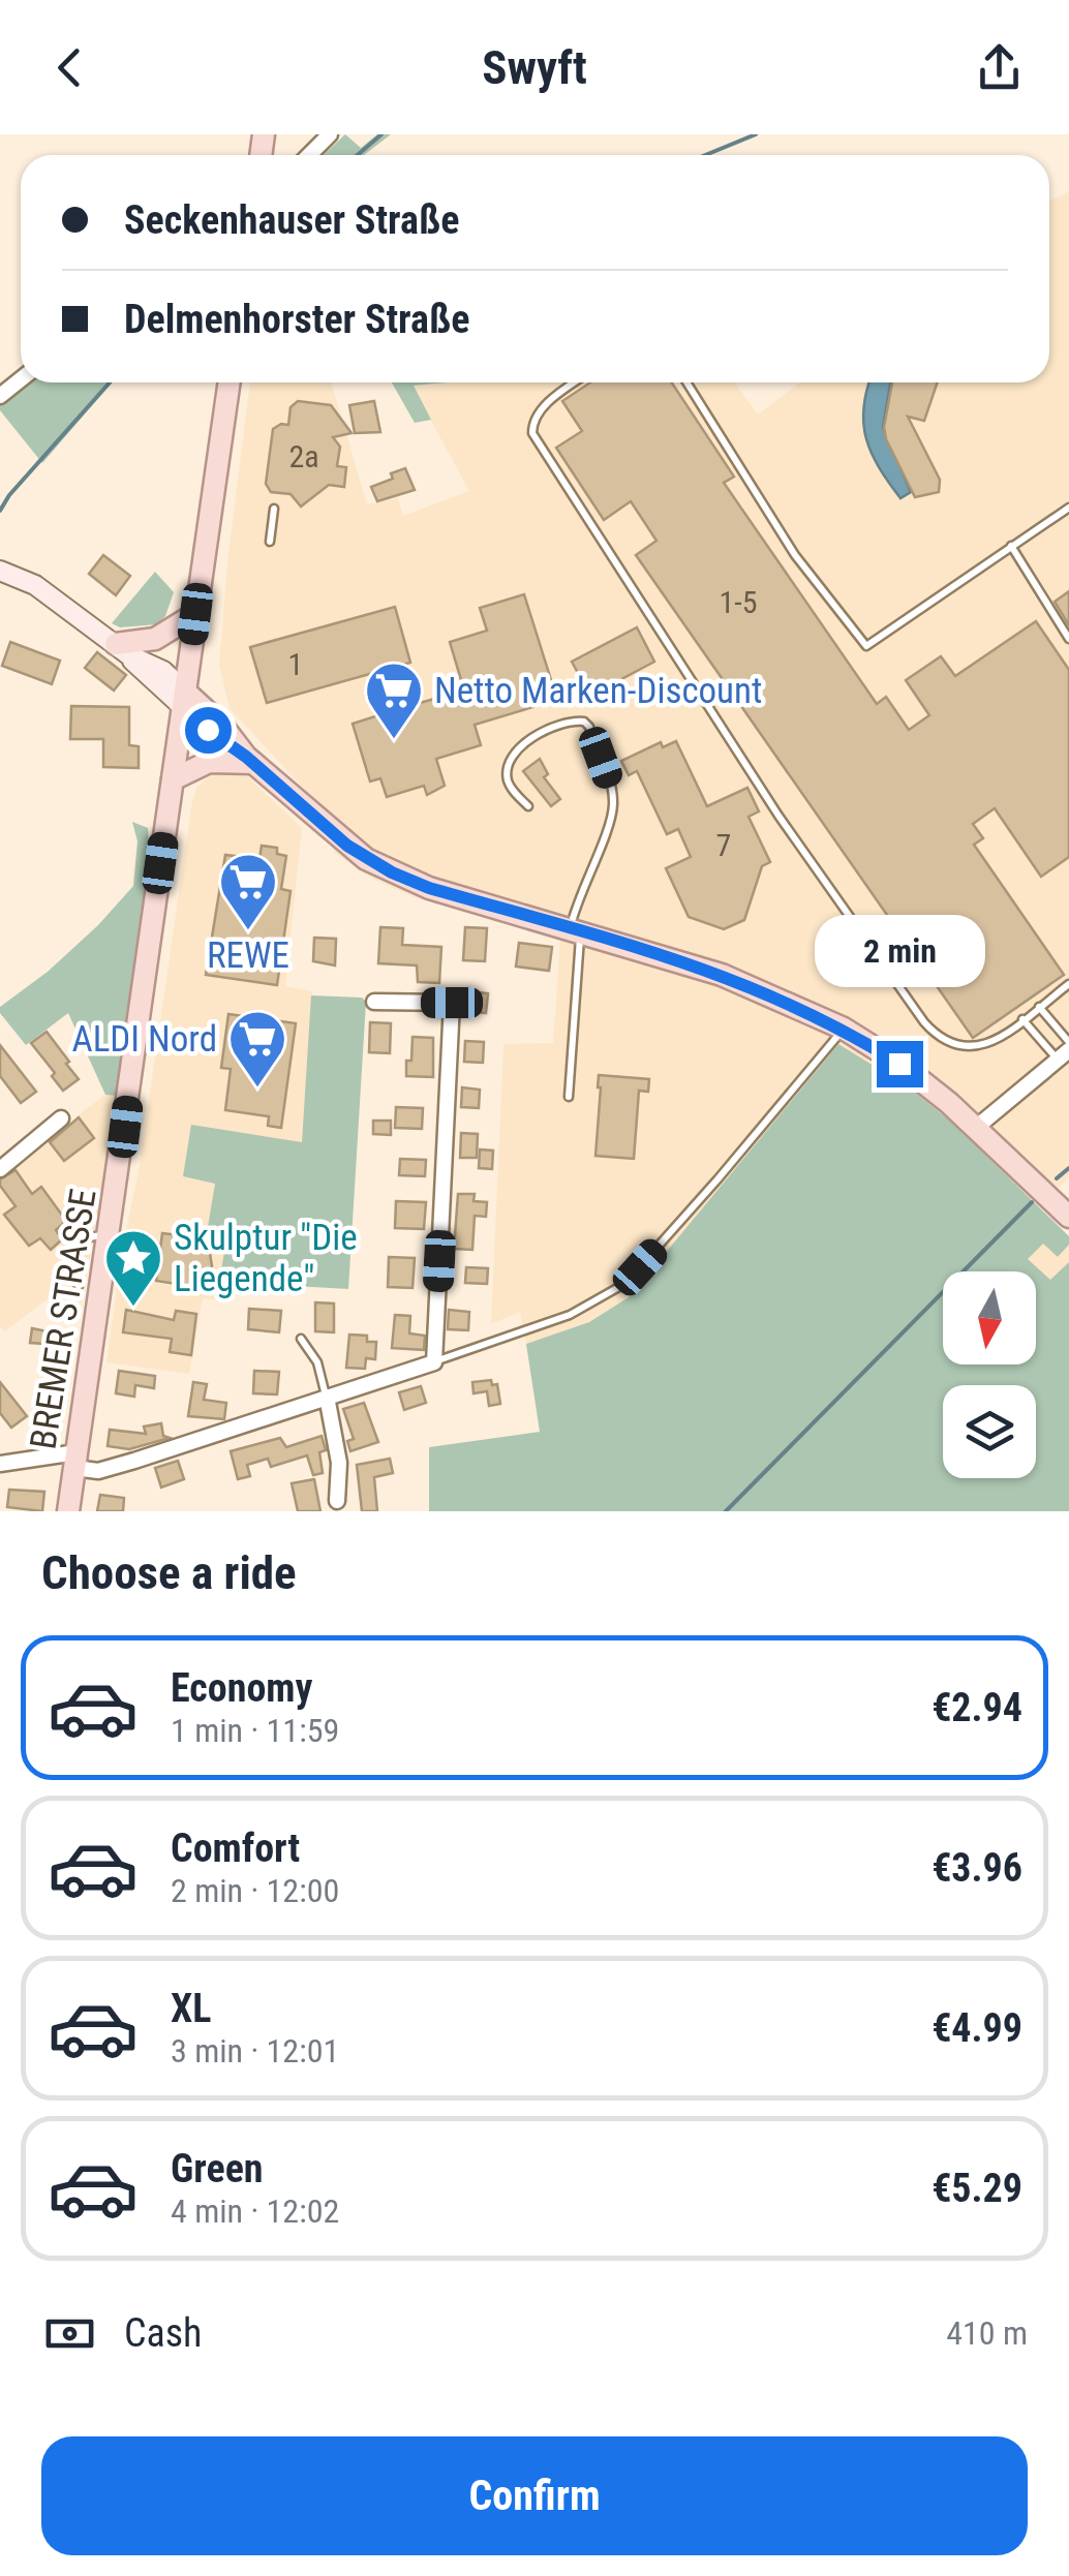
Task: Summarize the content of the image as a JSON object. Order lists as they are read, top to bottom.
{
  "streets": {
    "main road": ["BREMER STRASSE"]
  },
  "places": {
    "supermarket": ["Netto Marken-Discount", "REWE", "ALDI Nord"],
    "place": ["Skulptur \"Die Liegende\""]
  },
  "house_numbers": [
    "2a",
    "1-5",
    "1",
    "7"
  ],
  "north": "bottom",
  "page": {
    "header": "Swyft",
    "banner": ["Seckenhauser Straße", "Delmenhorster Straße"],
    "bubble": "2 min",
    "heading": "Choose a ride",
    "list": [
      {
        "name": "Economy",
        "note": "1 min · 11:59",
        "value": "€2.94"
      },
      {
        "name": "Comfort",
        "note": "2 min · 12:00",
        "value": "€3.96"
      },
      {
        "name": "XL",
        "note": "3 min · 12:01",
        "value": "€4.99"
      },
      {
        "name": "Green",
        "note": "4 min · 12:02",
        "value": "€5.29"
      }
    ],
    "pay": ["Cash", "410 m"],
    "buttons": "Confirm"
  }
}
